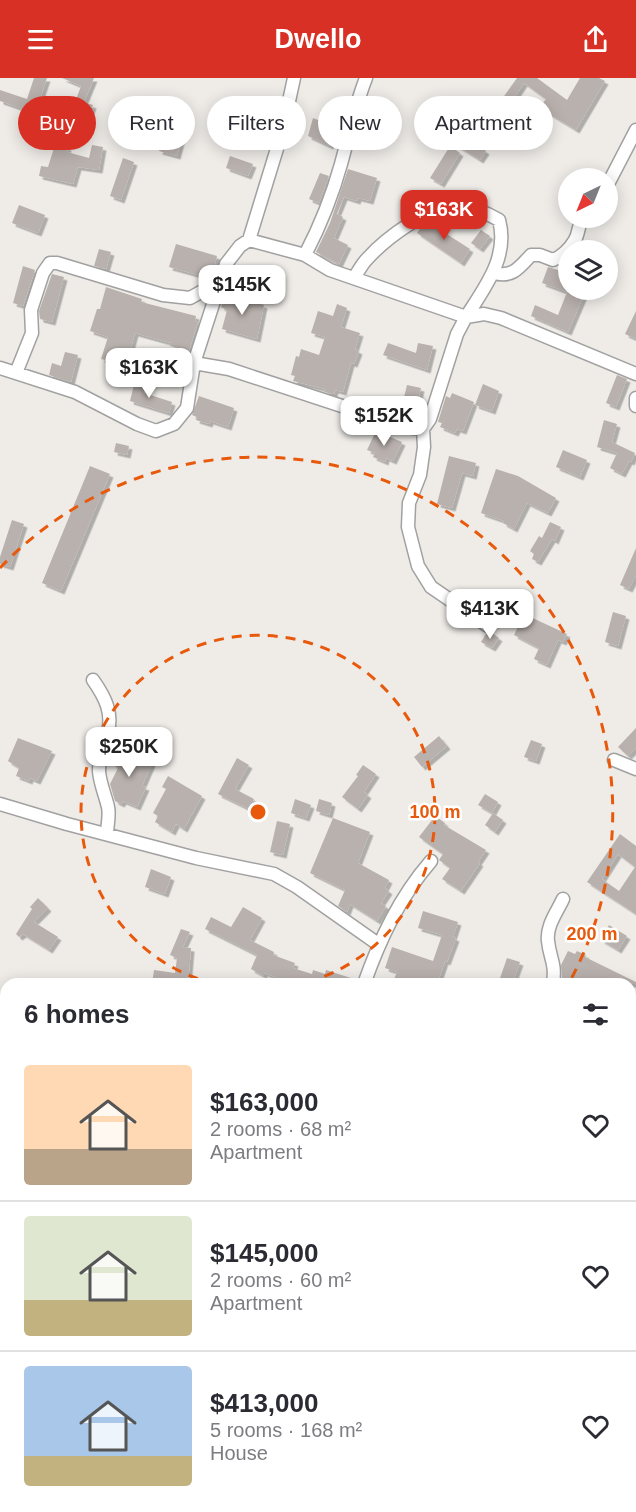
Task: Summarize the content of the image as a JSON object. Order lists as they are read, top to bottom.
{
  "north": "bottom left",
  "page": {
    "header": "Dwello",
    "chip": [
      "Buy",
      "Rent",
      "Filters",
      "New",
      "Apartment"
    ],
    "price": [
      "$163K",
      "$145K",
      "$163K",
      "$152K",
      "$413K",
      "$250K"
    ],
    "heading": "6 homes",
    "list": [
      {
        "name": "$163,000",
        "note": "2 rooms · 68 m² · Apartment"
      },
      {
        "name": "$145,000",
        "note": "2 rooms · 60 m² · Apartment"
      },
      {
        "name": "$413,000",
        "note": "5 rooms · 168 m² · House"
      }
    ]
  },
  "rings": ["100 m", "200 m"]
}
